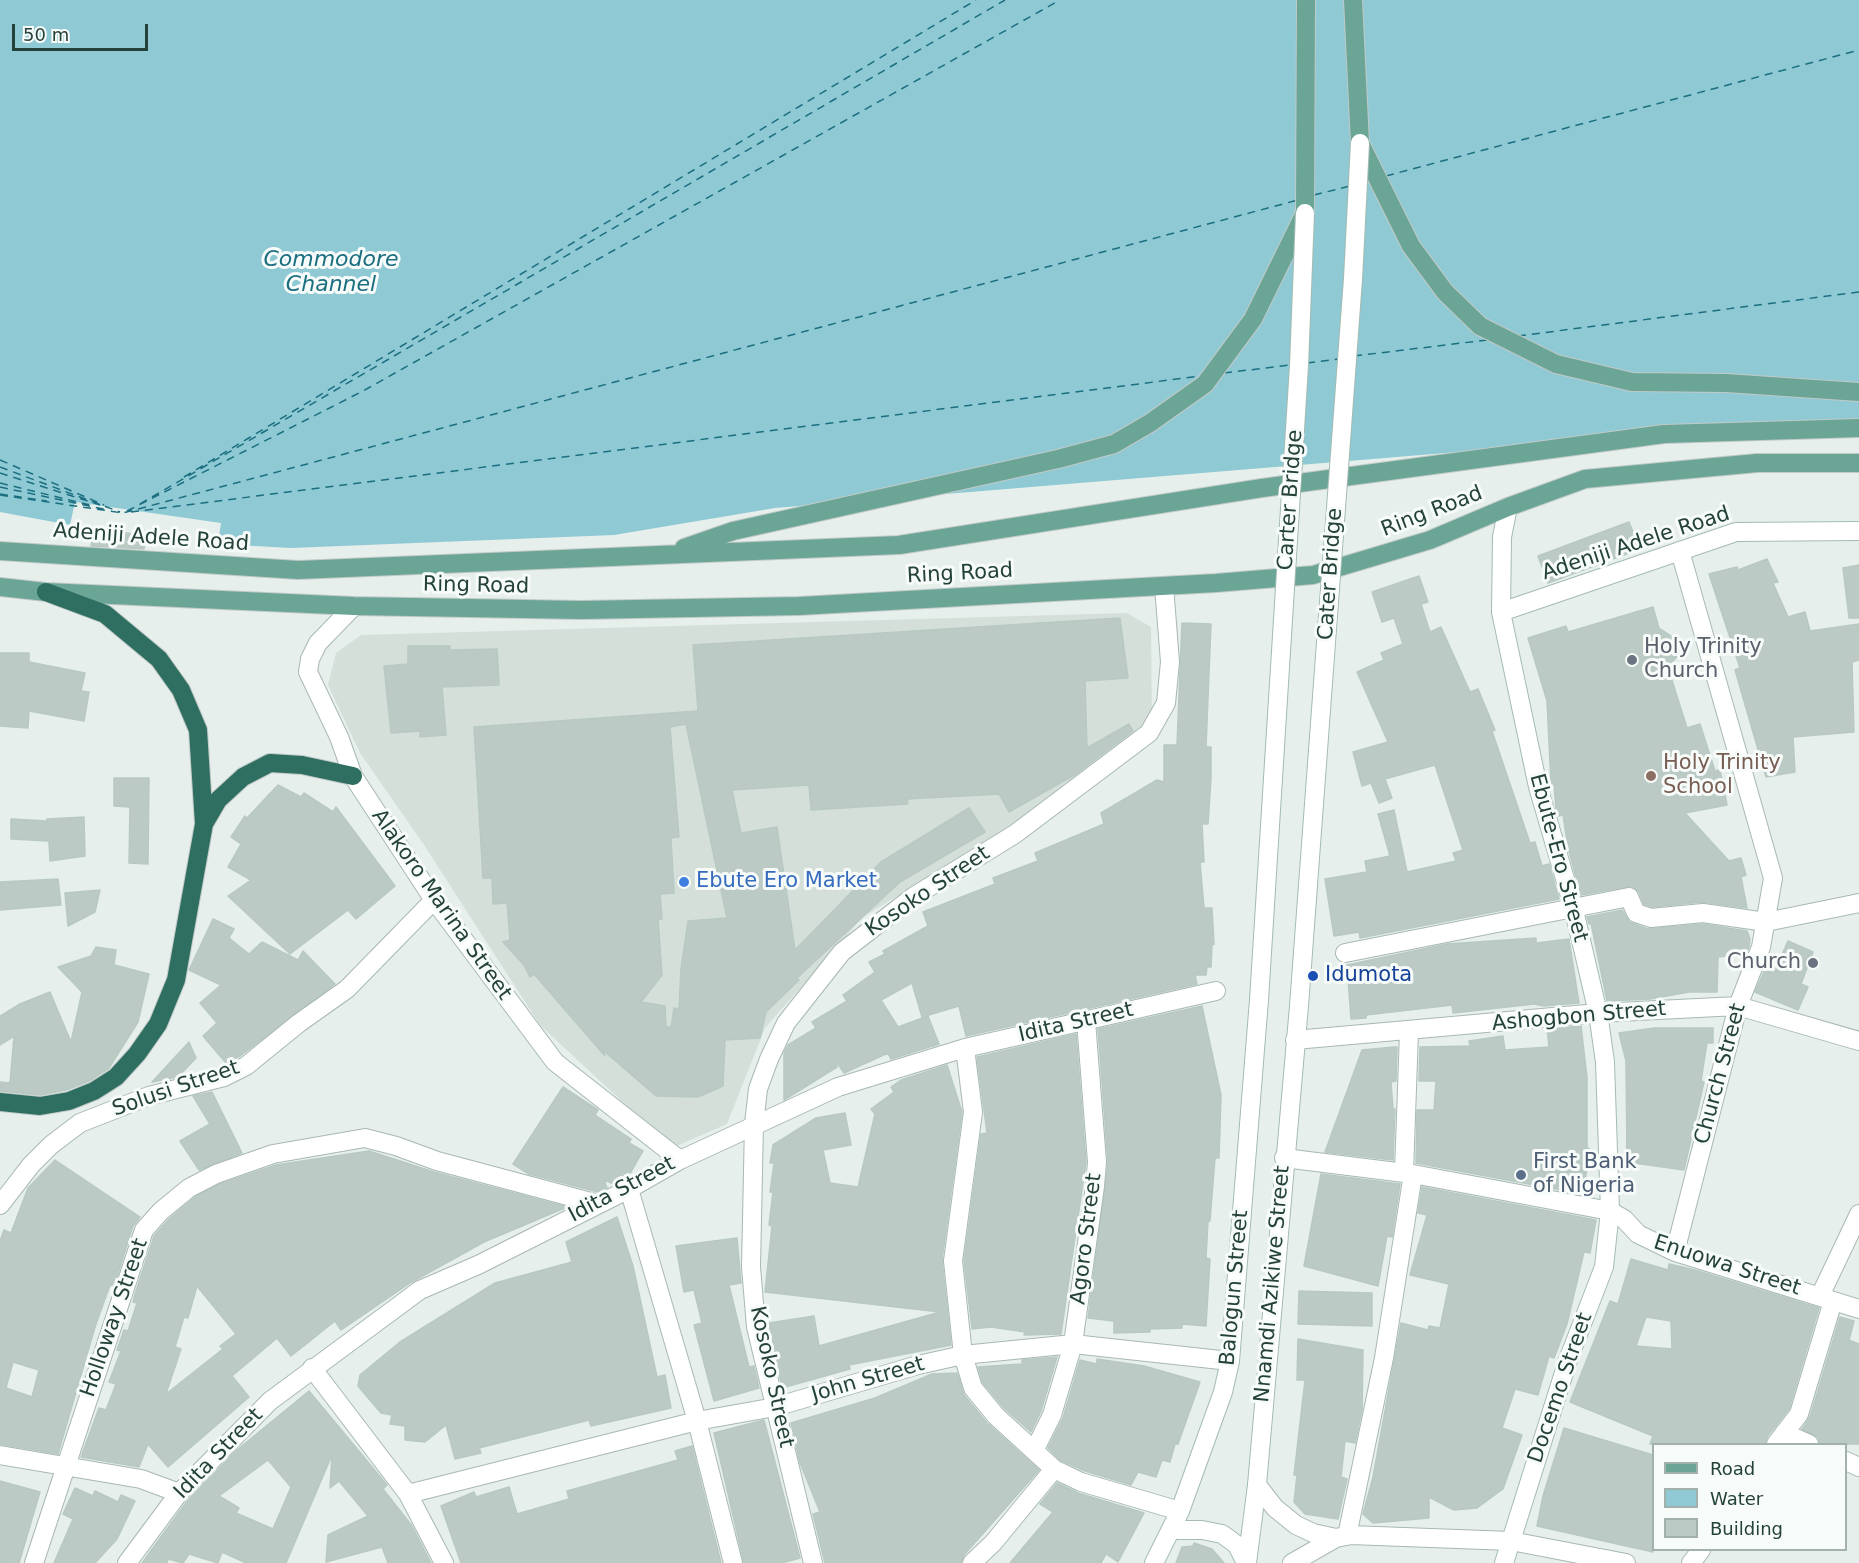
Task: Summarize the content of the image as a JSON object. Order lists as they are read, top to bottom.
{
  "streets": {
    "main road": ["Carter Bridge", "Ring Road", "Adeniji Adele Road"],
    "street": [
      "Cater Bridge",
      "Ebute-Ero Street",
      "Kosoko Street",
      "Alakoro Marina Street",
      "Ashogbon Street",
      "Idita Street",
      "Church Street",
      "Solusi Street",
      "Agoro Street",
      "Enuowa Street",
      "Nnamdi Azikiwe Street",
      "Balogun Street",
      "Holloway Street",
      "John Street",
      "Docemo Street"
    ]
  },
  "crossings": [
    ["Carter Bridge", "Balogun Street"],
    ["Ring Road", "Adeniji Adele Road"],
    ["Ring Road", "Ebute-Ero Street"],
    ["Ring Road", "Kosoko Street"],
    ["Ring Road", "Alakoro Marina Street"],
    ["Adeniji Adele Road", "Ebute-Ero Street"],
    ["Adeniji Adele Road", "Church Street"],
    ["Cater Bridge", "Nnamdi Azikiwe Street"],
    ["Ebute-Ero Street", "Ashogbon Street"],
    ["Ebute-Ero Street", "Enuowa Street"],
    ["Ebute-Ero Street", "Docemo Street"],
    ["Kosoko Street", "Idita Street"],
    ["Kosoko Street", "John Street"],
    ["Alakoro Marina Street", "Idita Street"],
    ["Alakoro Marina Street", "Solusi Street"],
    ["Ashogbon Street", "Church Street"],
    ["Ashogbon Street", "Nnamdi Azikiwe Street"],
    ["Idita Street", "Agoro Street"],
    ["Idita Street", "Holloway Street"],
    ["Church Street", "Enuowa Street"],
    ["Agoro Street", "John Street"],
    ["Enuowa Street", "Nnamdi Azikiwe Street"],
    ["Enuowa Street", "Docemo Street"],
    ["Balogun Street", "John Street"]
  ],
  "water": ["Commodore Channel"],
  "places": [
    "Holy Trinity Church",
    "Holy Trinity School",
    "Ebute Ero Market",
    "Church",
    "Idumota",
    "First Bank of Nigeria"
  ],
  "legend": ["Road", "Water", "Building"],
  "scale_bar": "50 m"
}
